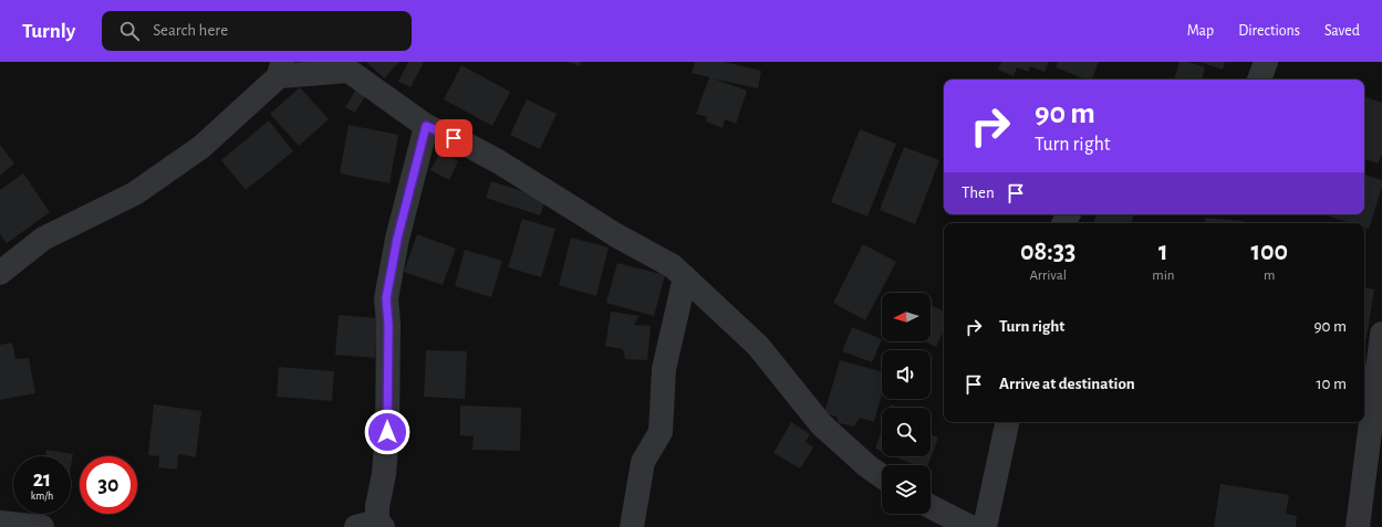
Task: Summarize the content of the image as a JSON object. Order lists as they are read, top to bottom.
{
  "north": "left",
  "page": {
    "header": "Turnly",
    "search": "Search here",
    "nav": ["Map", "Directions", "Saved"],
    "turn": ["90 m", "Turn right"],
    "then": "Then",
    "eta": [
      "08:33",
      "Arrival",
      "1",
      "min",
      "100",
      "m"
    ],
    "list": [
      {
        "name": "Turn right",
        "value": "90 m"
      },
      {
        "name": "Arrive at destination",
        "value": "10 m"
      }
    ],
    "speed": "21 km/h",
    "limit": "30"
  }
}
